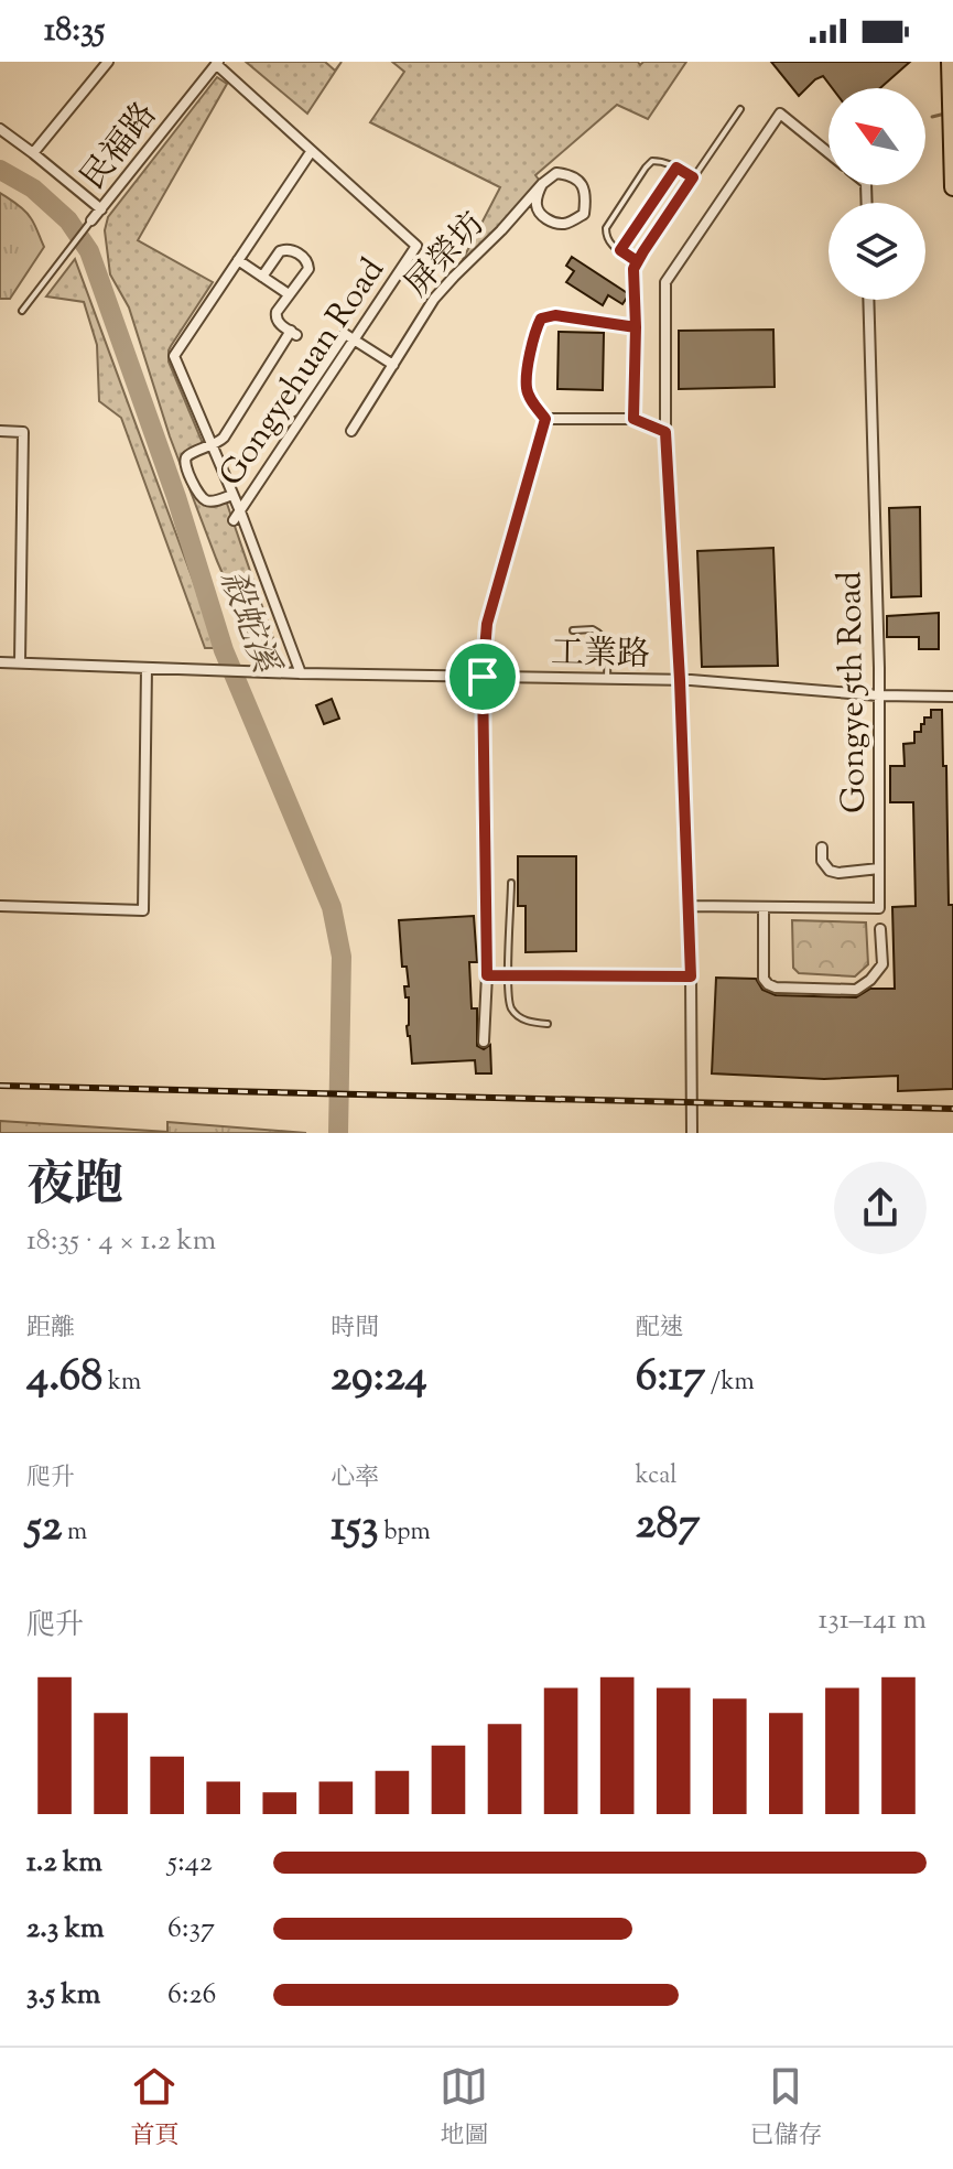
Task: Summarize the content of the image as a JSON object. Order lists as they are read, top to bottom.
{
  "streets": {
    "street": [
      "民福路",
      "屏榮坊",
      "Gongyehuan Road",
      "工業路",
      "Gongye 5th Road"
    ]
  },
  "crossings": [
    ["民福路", "Gongyehuan Road"],
    ["Gongyehuan Road", "工業路"],
    ["工業路", "Gongye 5th Road"]
  ],
  "water": ["殺蛇溪"],
  "north": "top left",
  "page": {
    "status": "18:35",
    "heading": ["夜跑", "18:35 · 4 × 1.2 km"],
    "stats": [
      ["距離", "4.68 km"],
      ["時間", "29:24"],
      ["配速", "6:17 /km"],
      ["爬升", "52 m"],
      ["心率", "153 bpm"],
      ["kcal", "287"]
    ],
    "chart": ["爬升", "131–141 m"],
    "list": [
      {
        "name": "1.2 km",
        "note": "5:42"
      },
      {
        "name": "2.3 km",
        "note": "6:37"
      },
      {
        "name": "3.5 km",
        "note": "6:26"
      }
    ],
    "tabs": ["首頁", "地圖", "已儲存"]
  }
}
